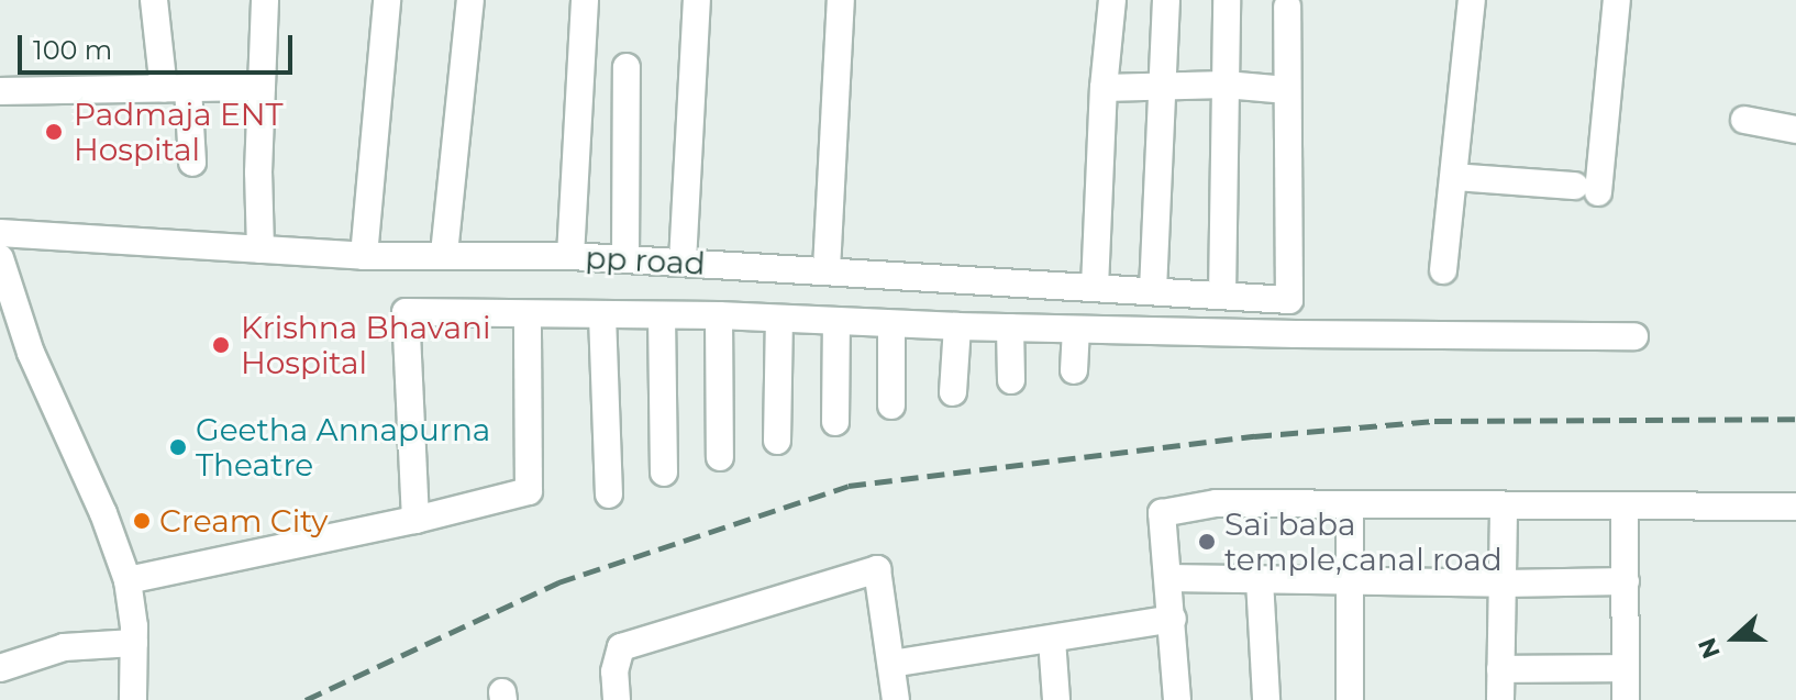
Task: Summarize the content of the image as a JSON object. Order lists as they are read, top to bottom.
{
  "streets": {
    "street": ["pp road"]
  },
  "places": [
    "Padmaja ENT Hospital",
    "Krishna Bhavani Hospital",
    "Geetha Annapurna Theatre",
    "Cream City",
    "Sai baba temple,canal road"
  ],
  "scale_bar": "100 m",
  "north": "left"
}
